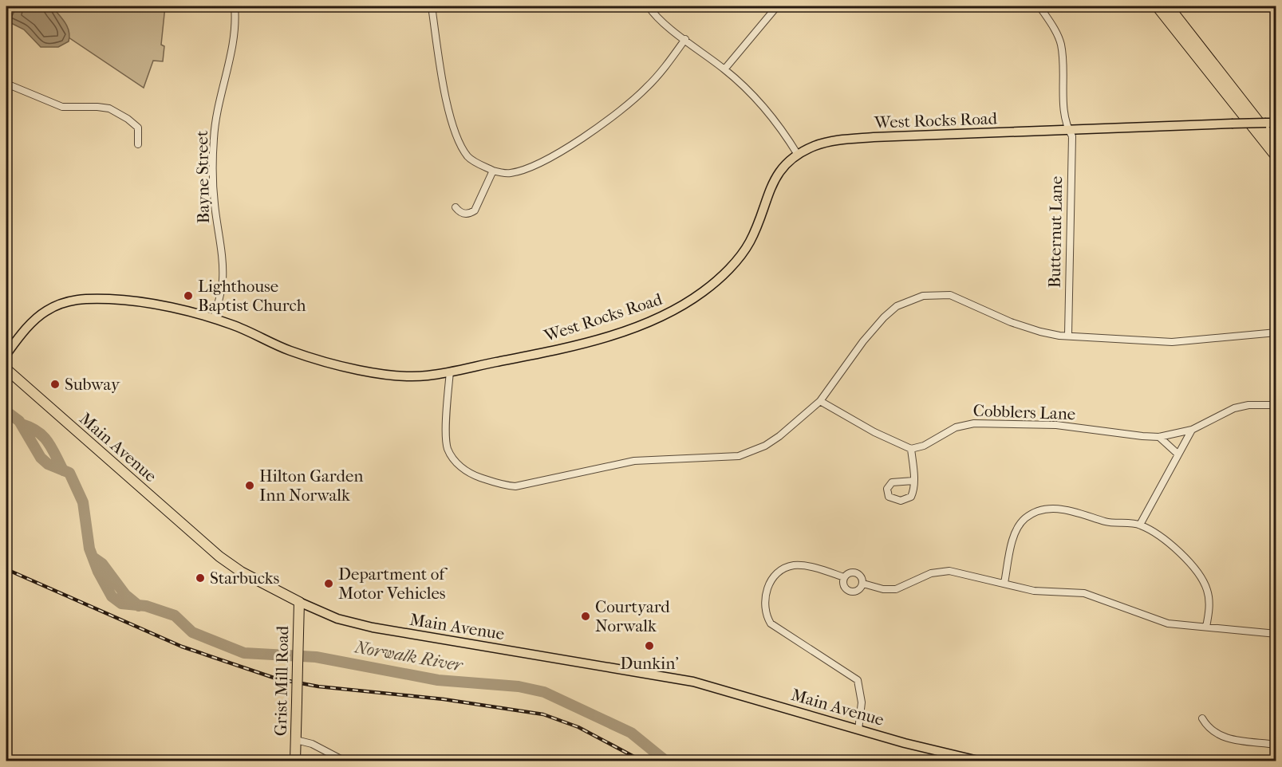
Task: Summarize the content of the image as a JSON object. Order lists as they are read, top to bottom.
{
  "streets": {
    "highway": ["Main Avenue", "Grist Mill Road"],
    "main road": ["West Rocks Road"],
    "street": ["Bayne Street", "Butternut Lane", "Cobblers Lane"]
  },
  "crossings": [
    ["West Rocks Road", "Bayne Street"],
    ["West Rocks Road", "Butternut Lane"],
    ["Main Avenue", "Grist Mill Road"]
  ],
  "water": ["Norwalk River"],
  "places": [
    "Lighthouse Baptist Church",
    "Subway",
    "Hilton Garden Inn Norwalk",
    "Starbucks",
    "Department of Motor Vehicles",
    "Courtyard Norwalk",
    "Dunkin'"
  ]
}
